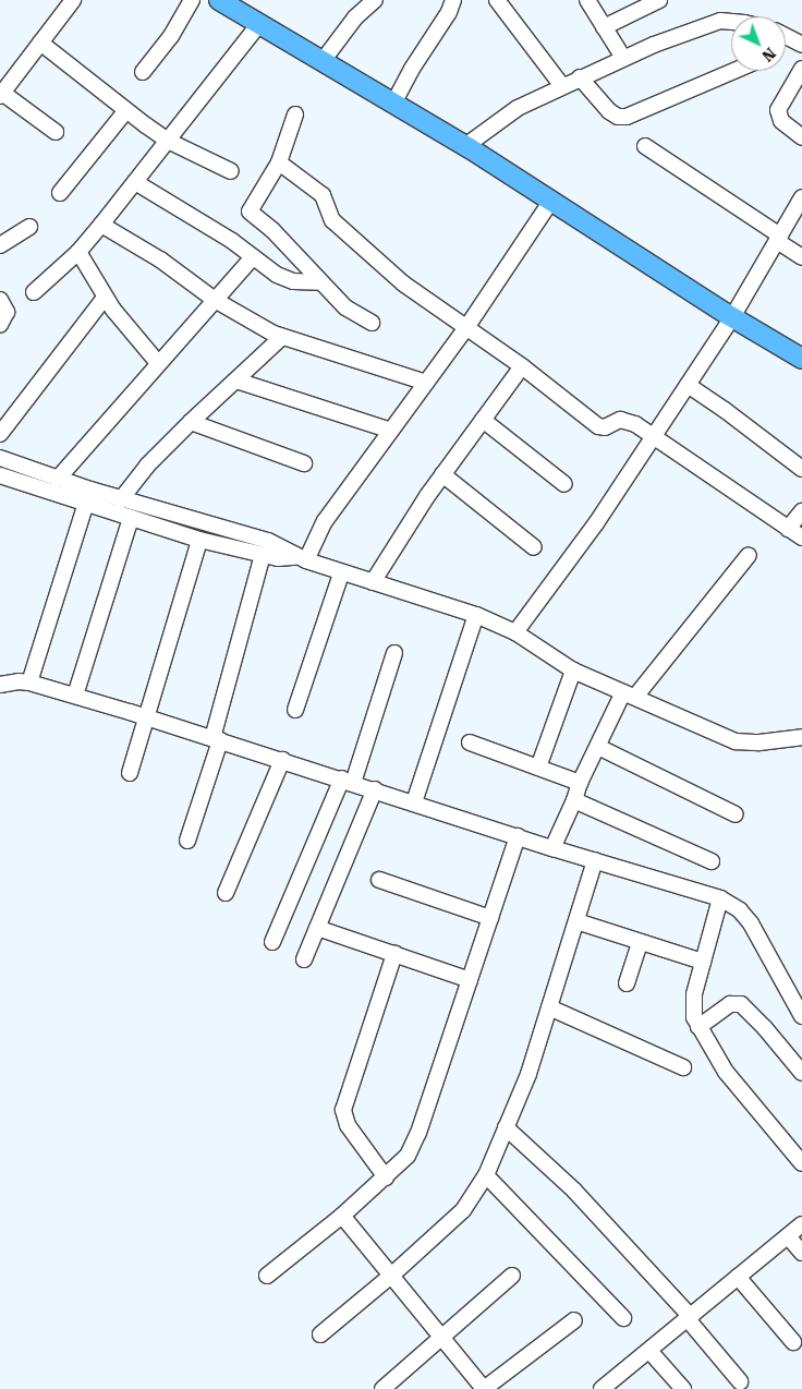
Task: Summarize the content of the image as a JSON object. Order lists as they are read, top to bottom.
{
  "north": "bottom right"
}
